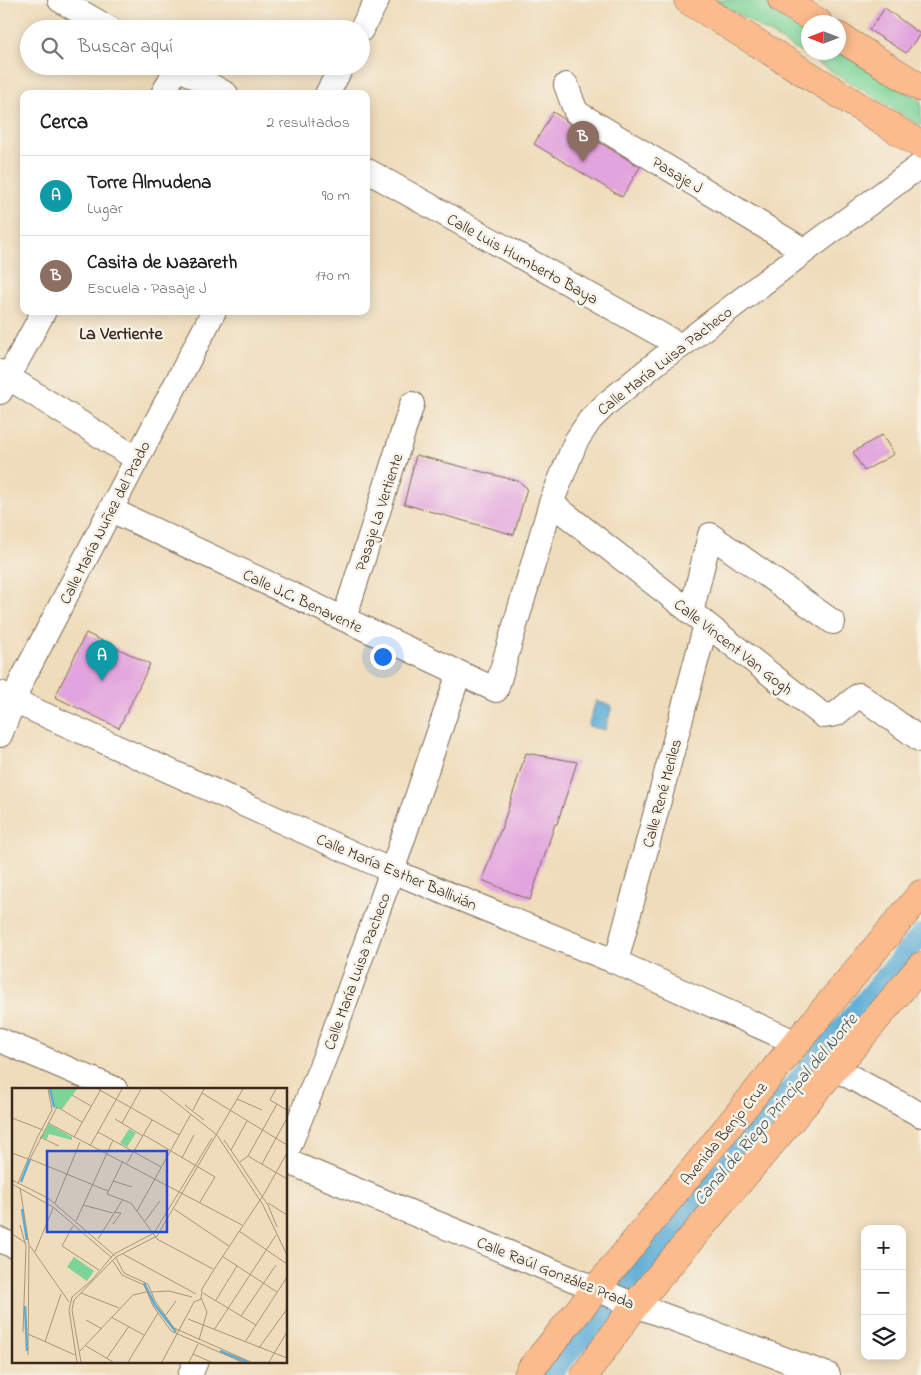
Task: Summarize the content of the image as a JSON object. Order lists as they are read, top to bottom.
{
  "streets": {
    "main road": ["Avenida Benjo Cruz"],
    "street": [
      "Pasaje J",
      "Calle Luis Humberto Baya",
      "Calle María Luisa Pacheco",
      "Pasaje La Vertiente",
      "Calle María Nuñez del Prado",
      "Calle J.C. Benavente",
      "Calle Vincent Van Gogh",
      "Calle René Meriles",
      "Calle María Esther Ballivián",
      "Calle Raúl González Prada"
    ]
  },
  "crossings": [
    ["Pasaje J", "Calle María Luisa Pacheco"],
    ["Calle Luis Humberto Baya", "Calle María Luisa Pacheco"],
    ["Calle María Luisa Pacheco", "Calle J.C. Benavente"],
    ["Calle María Luisa Pacheco", "Calle Vincent Van Gogh"],
    ["Calle María Luisa Pacheco", "Calle María Esther Ballivián"],
    ["Pasaje La Vertiente", "Calle J.C. Benavente"],
    ["Calle María Nuñez del Prado", "Calle J.C. Benavente"],
    ["Calle María Nuñez del Prado", "Calle María Esther Ballivián"],
    ["Calle Vincent Van Gogh", "Calle René Meriles"],
    ["Calle René Meriles", "Calle María Esther Ballivián"],
    ["Calle María Esther Ballivián", "Avenida Benjo Cruz"],
    ["Avenida Benjo Cruz", "Calle Raúl González Prada"]
  ],
  "districts": ["La Vertiente"],
  "water": ["Canal de Riego Principal del Norte"],
  "north": "left",
  "page": {
    "search": "Buscar aquí",
    "heading": ["Cerca", "2 resultados"],
    "pins": ["B", "A"],
    "list": [
      {
        "mark": "A",
        "name": "Torre Almudena",
        "note": "Lugar",
        "value": "90 m"
      },
      {
        "mark": "B",
        "name": "Casita de Nazareth",
        "note": "Escuela · Pasaje J",
        "value": "170 m"
      }
    ],
    "map_buttons": ["+", "−"]
  }
}
